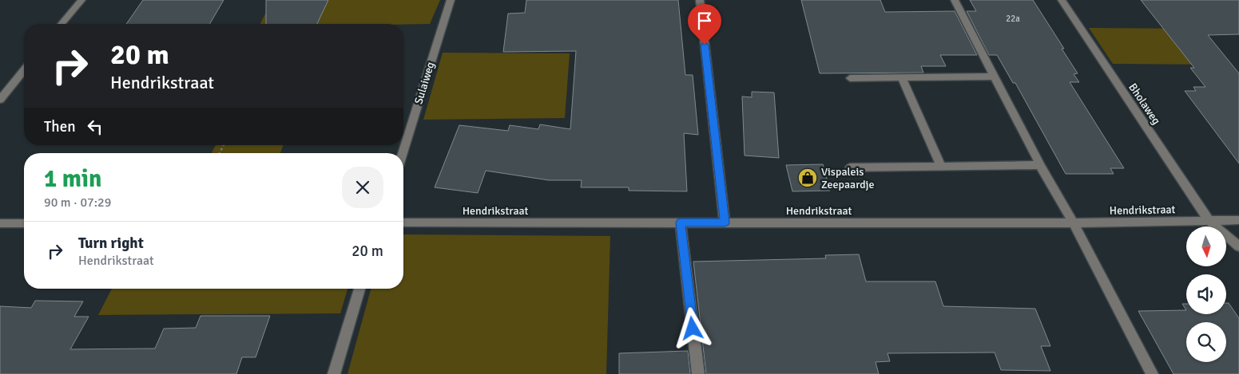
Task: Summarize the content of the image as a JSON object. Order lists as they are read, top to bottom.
{
  "streets": {
    "street": ["Sulaiweg", "Bholaweg", "Hendrikstraat"]
  },
  "crossings": [
    ["Bholaweg", "Hendrikstraat"]
  ],
  "places": {
    "shop": ["Vispaleis Zeepaardje"]
  },
  "house_numbers": ["22a"],
  "north": "bottom",
  "page": {
    "turn": ["20 m", "Hendrikstraat"],
    "then": "Then",
    "heading": ["1 min", "90 m · 07:29"],
    "list": [
      {
        "name": "Turn right",
        "note": "Hendrikstraat",
        "value": "20 m"
      }
    ]
  }
}
